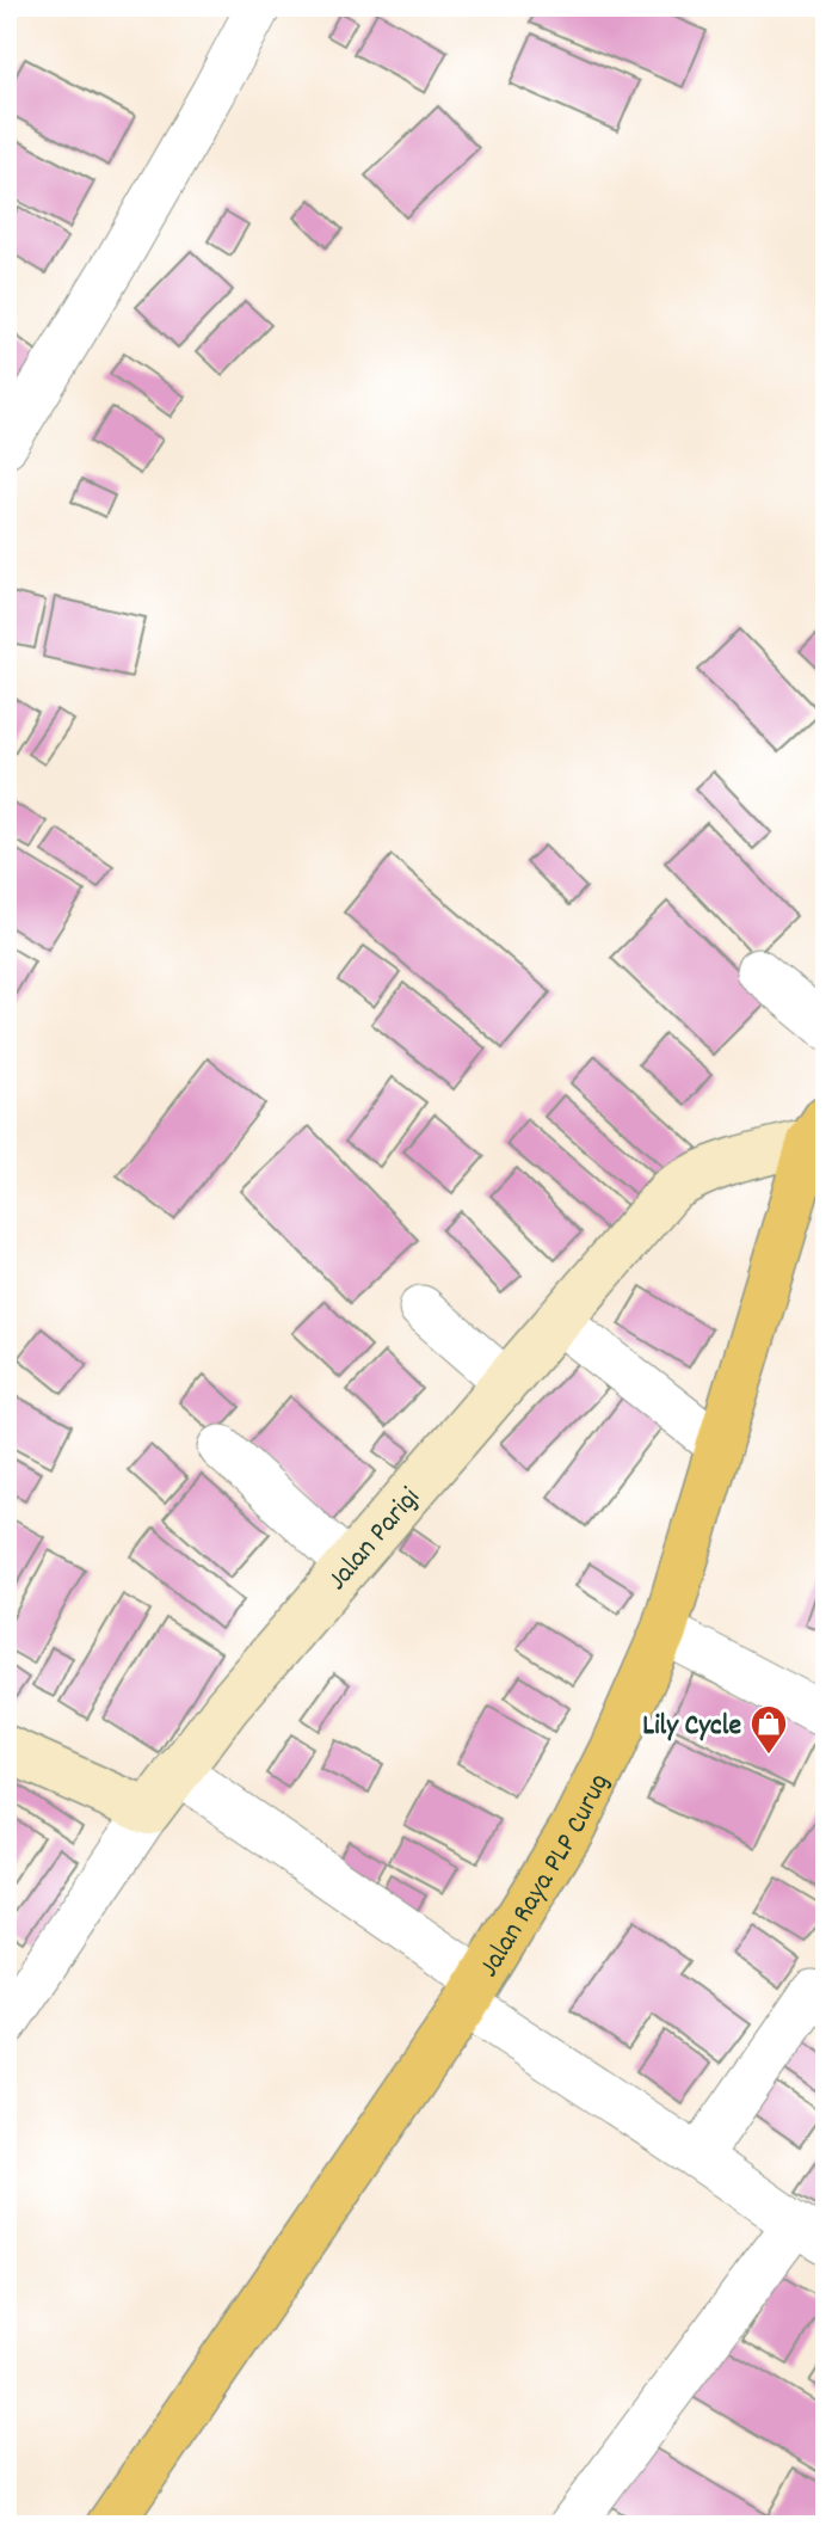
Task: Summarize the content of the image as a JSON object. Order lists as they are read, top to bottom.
{
  "streets": {
    "main road": ["Jalan Raya PLP Curug"],
    "street": ["Jalan Parigi"]
  },
  "crossings": [
    ["Jalan Parigi", "Jalan Raya PLP Curug"]
  ],
  "places": {
    "shop": ["Lily Cycle"]
  }
}
